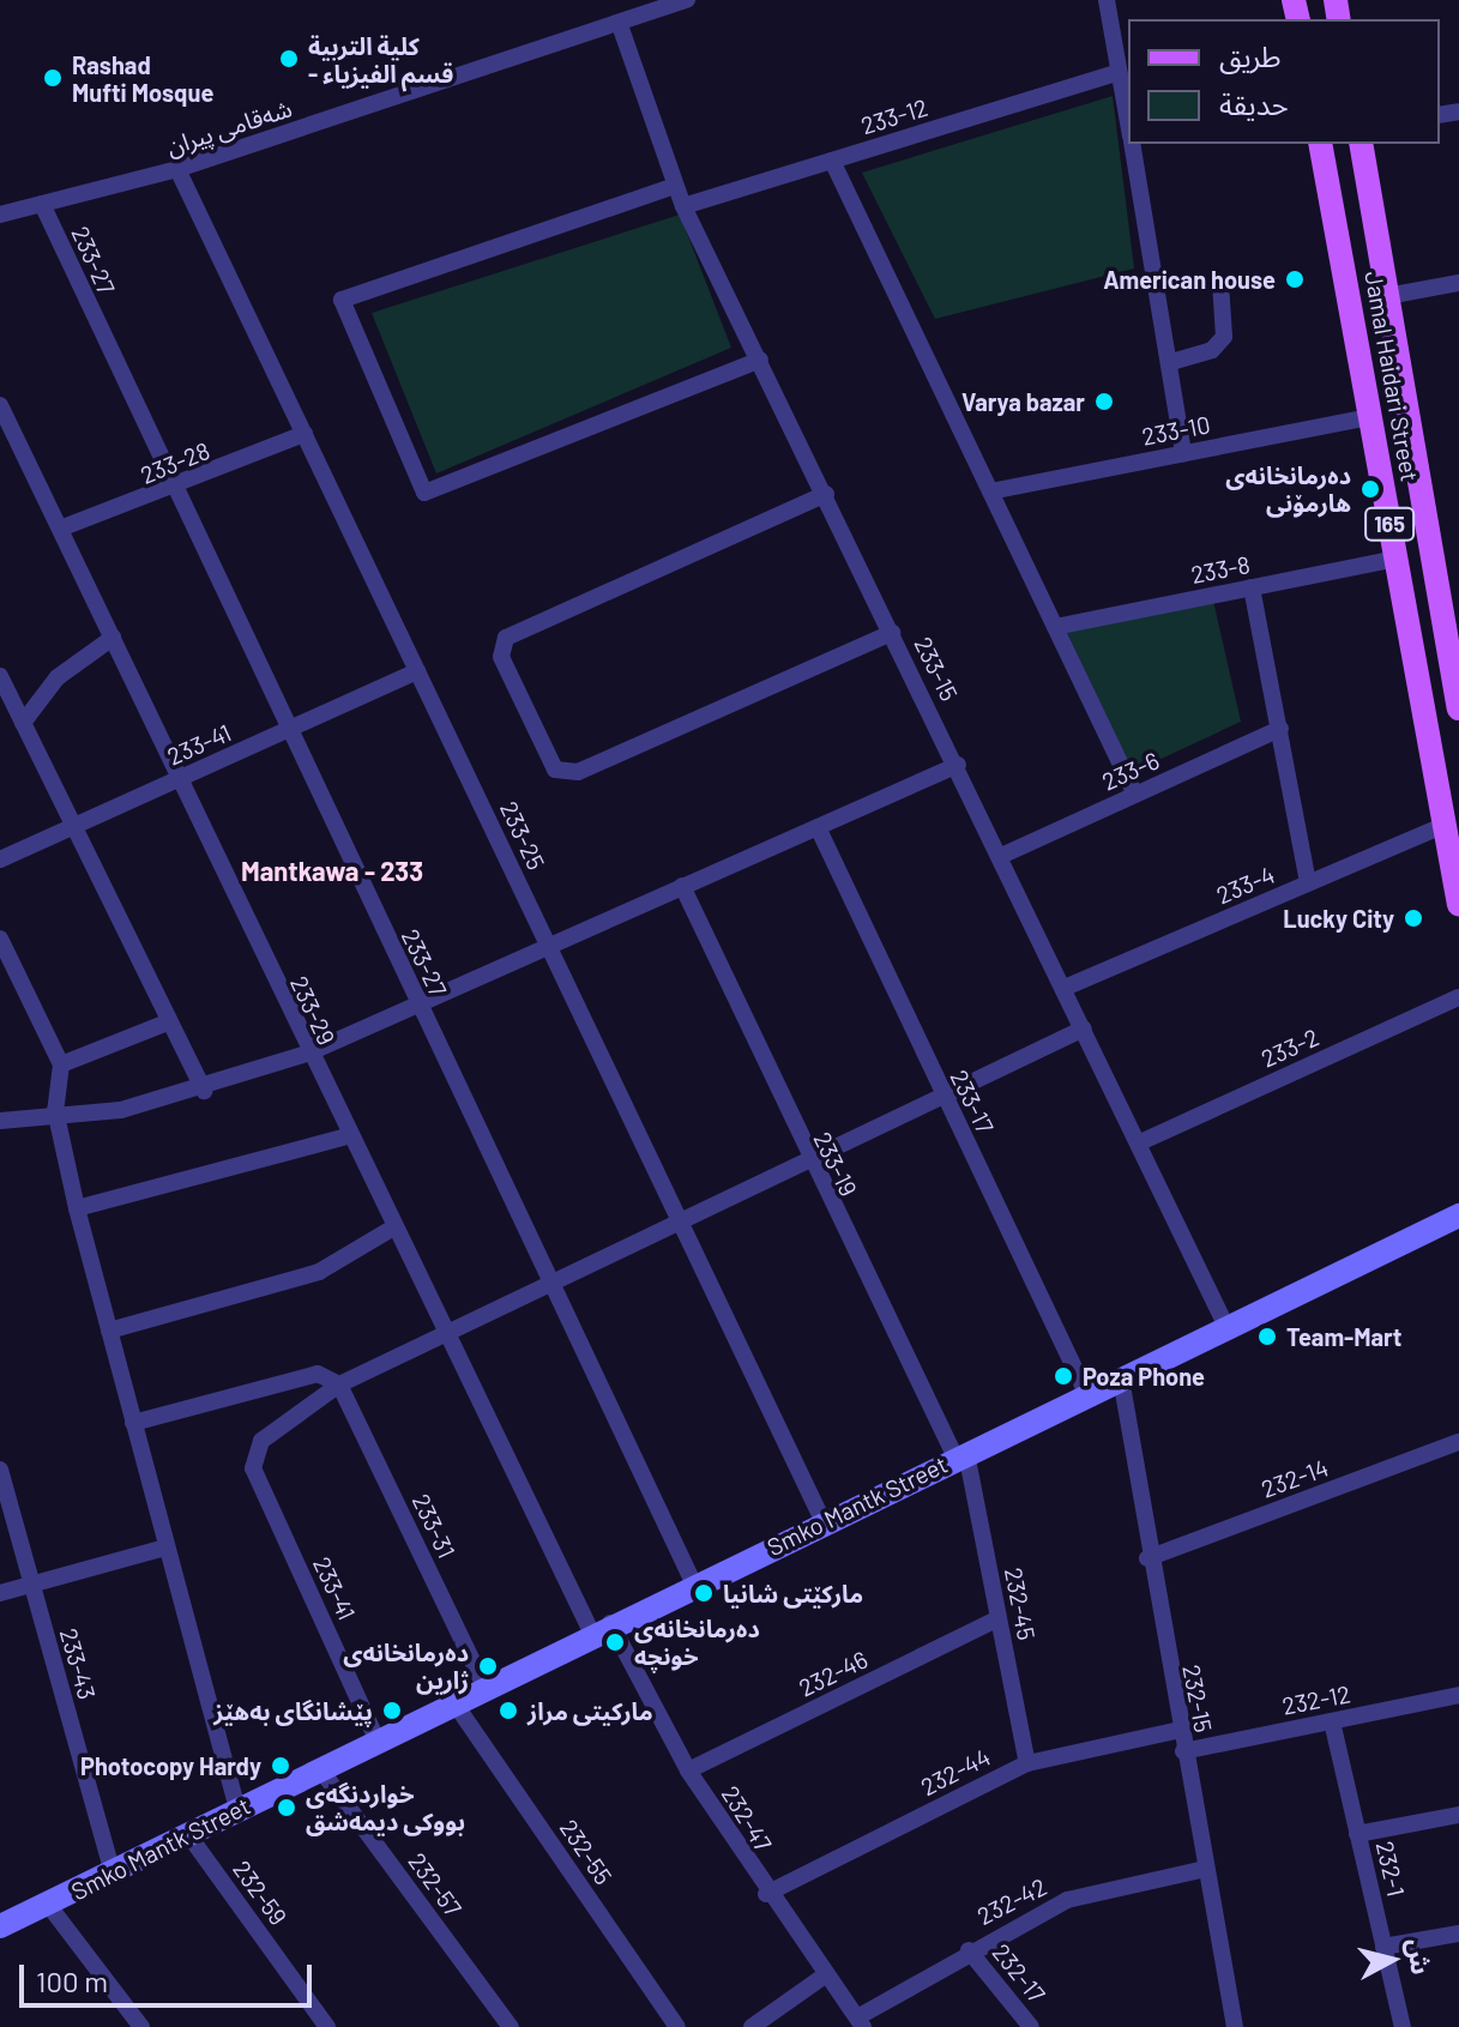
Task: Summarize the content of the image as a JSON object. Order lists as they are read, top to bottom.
{
  "streets": {
    "main road": ["Jamal Haidari Street", "165", "Smko Mantk Street"],
    "street": [
      "233-12",
      "شەقامی پیران",
      "233-27",
      "233-10",
      "233-28",
      "233-8",
      "233-15",
      "233-41",
      "233-6",
      "233-25",
      "233-4",
      "233-29",
      "233-2",
      "233-17",
      "233-19",
      "232-14",
      "233-31",
      "232-45",
      "233-43",
      "232-46",
      "232-15",
      "232-12",
      "232-44",
      "232-47",
      "232-55",
      "232-1",
      "232-57",
      "232-59",
      "232-42",
      "232-17"
    ]
  },
  "crossings": [
    ["233-12", "233-15"],
    ["شەقامی پیران", "233-27"],
    ["شەقامی پیران", "233-15"],
    ["شەقامی پیران", "233-25"],
    ["233-27", "233-28"],
    ["233-27", "233-41"],
    ["233-27", "Smko Mantk Street"],
    ["Jamal Haidari Street", "233-10"],
    ["Jamal Haidari Street", "233-8"],
    ["Jamal Haidari Street", "233-4"],
    ["233-28", "233-25"],
    ["233-28", "233-29"],
    ["233-15", "233-6"],
    ["233-15", "233-4"],
    ["233-15", "233-2"],
    ["233-15", "Smko Mantk Street"],
    ["233-41", "233-25"],
    ["233-41", "233-29"],
    ["233-41", "Smko Mantk Street"],
    ["233-41", "233-31"],
    ["233-25", "Smko Mantk Street"],
    ["233-29", "Smko Mantk Street"],
    ["233-29", "232-47"],
    ["233-17", "Smko Mantk Street"],
    ["233-19", "Smko Mantk Street"],
    ["233-19", "232-45"],
    ["232-14", "232-15"],
    ["Smko Mantk Street", "233-31"],
    ["Smko Mantk Street", "232-45"],
    ["Smko Mantk Street", "233-43"],
    ["Smko Mantk Street", "232-15"],
    ["Smko Mantk Street", "232-47"],
    ["Smko Mantk Street", "232-55"],
    ["Smko Mantk Street", "232-57"],
    ["Smko Mantk Street", "232-59"],
    ["232-45", "232-46"],
    ["232-45", "232-44"],
    ["232-46", "232-47"],
    ["232-15", "232-12"],
    ["232-15", "232-44"],
    ["232-15", "232-42"],
    ["232-12", "232-1"],
    ["232-44", "232-47"],
    ["232-47", "232-42"],
    ["232-42", "232-17"]
  ],
  "districts": ["Mantkawa - 233"],
  "places": [
    "كلية التربية - قسم الفيزياء",
    "Rashad Mufti Mosque",
    "American house",
    "Varya bazar",
    "دەرمانخانەی هارمۆنی",
    "Lucky City",
    "Team-Mart",
    "Poza Phone",
    "مارکێتی شانیا",
    "دەرمانخانەی خونچە",
    "دەرمانخانەی ژارین",
    "پێشانگای بەهێز",
    "مارکیتی مراز",
    "Photocopy Hardy",
    "خواردنگەی بووکی دیمەشق"
  ],
  "legend": ["طريق", "حديقة"],
  "scale_bar": "100 m",
  "north": "right"
}
